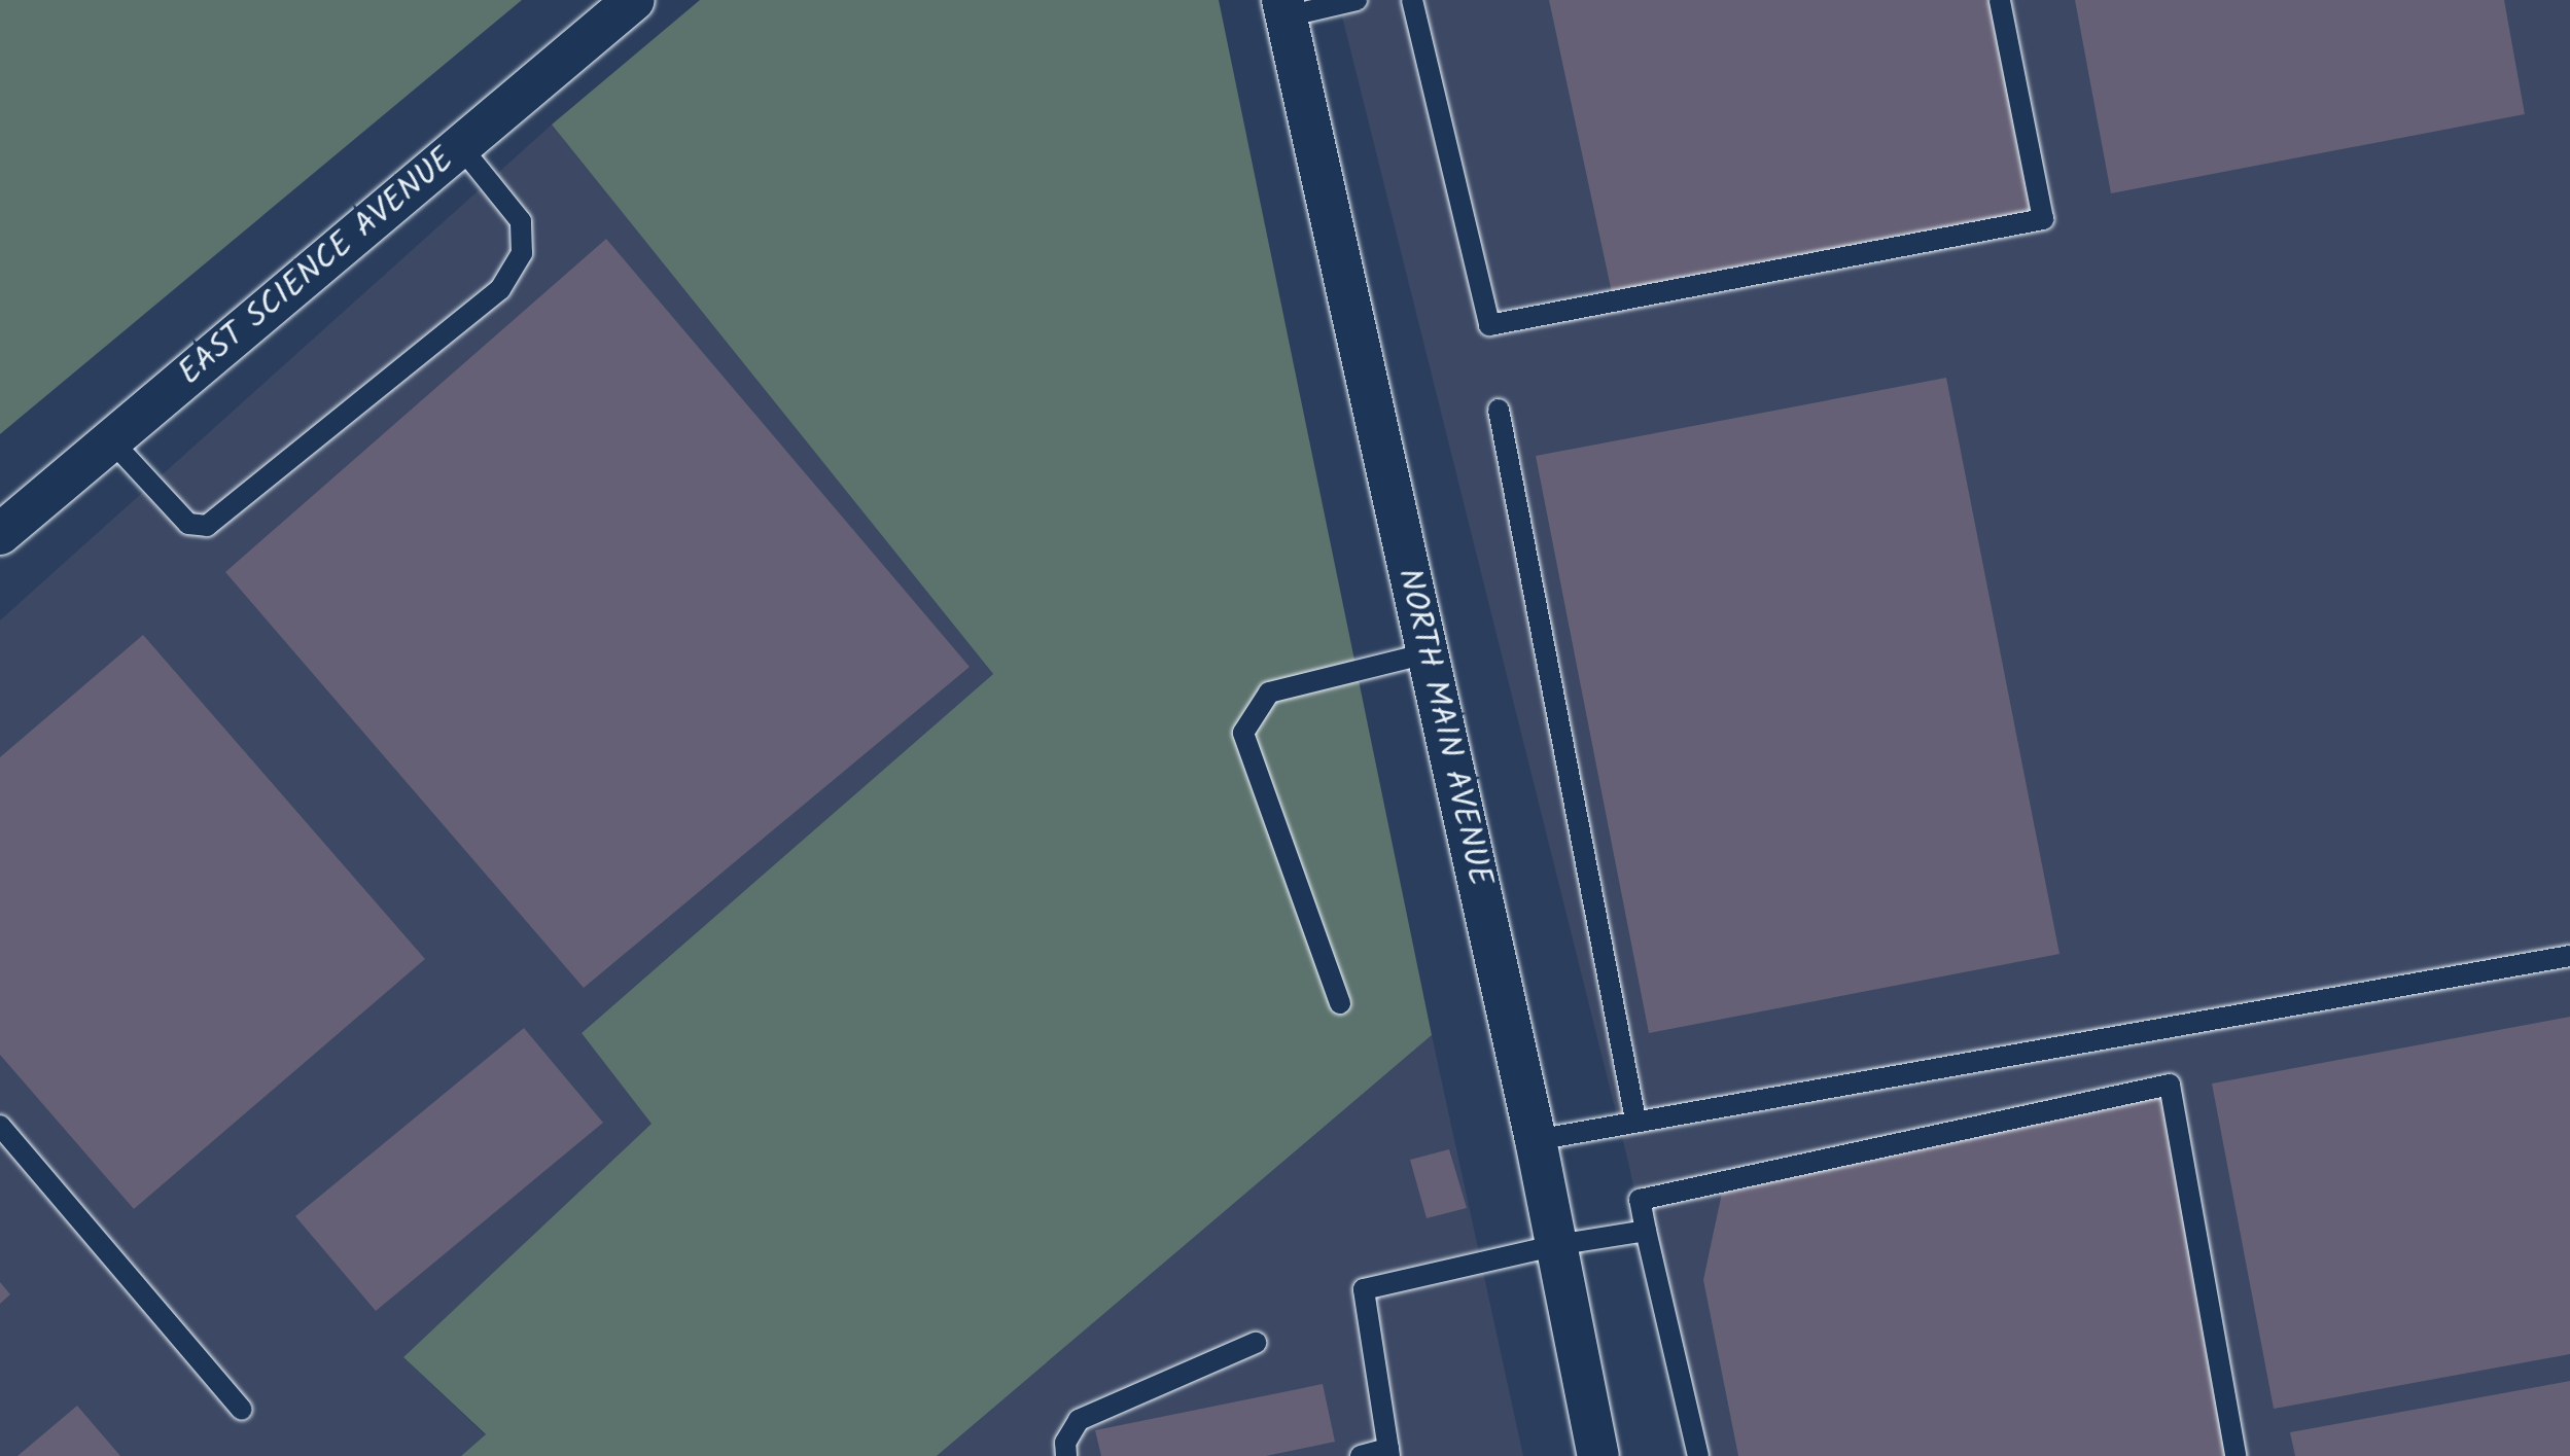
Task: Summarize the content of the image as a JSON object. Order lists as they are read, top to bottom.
{
  "streets": {
    "street": ["EAST SCIENCE AVENUE", "NORTH MAIN AVENUE"]
  }
}
